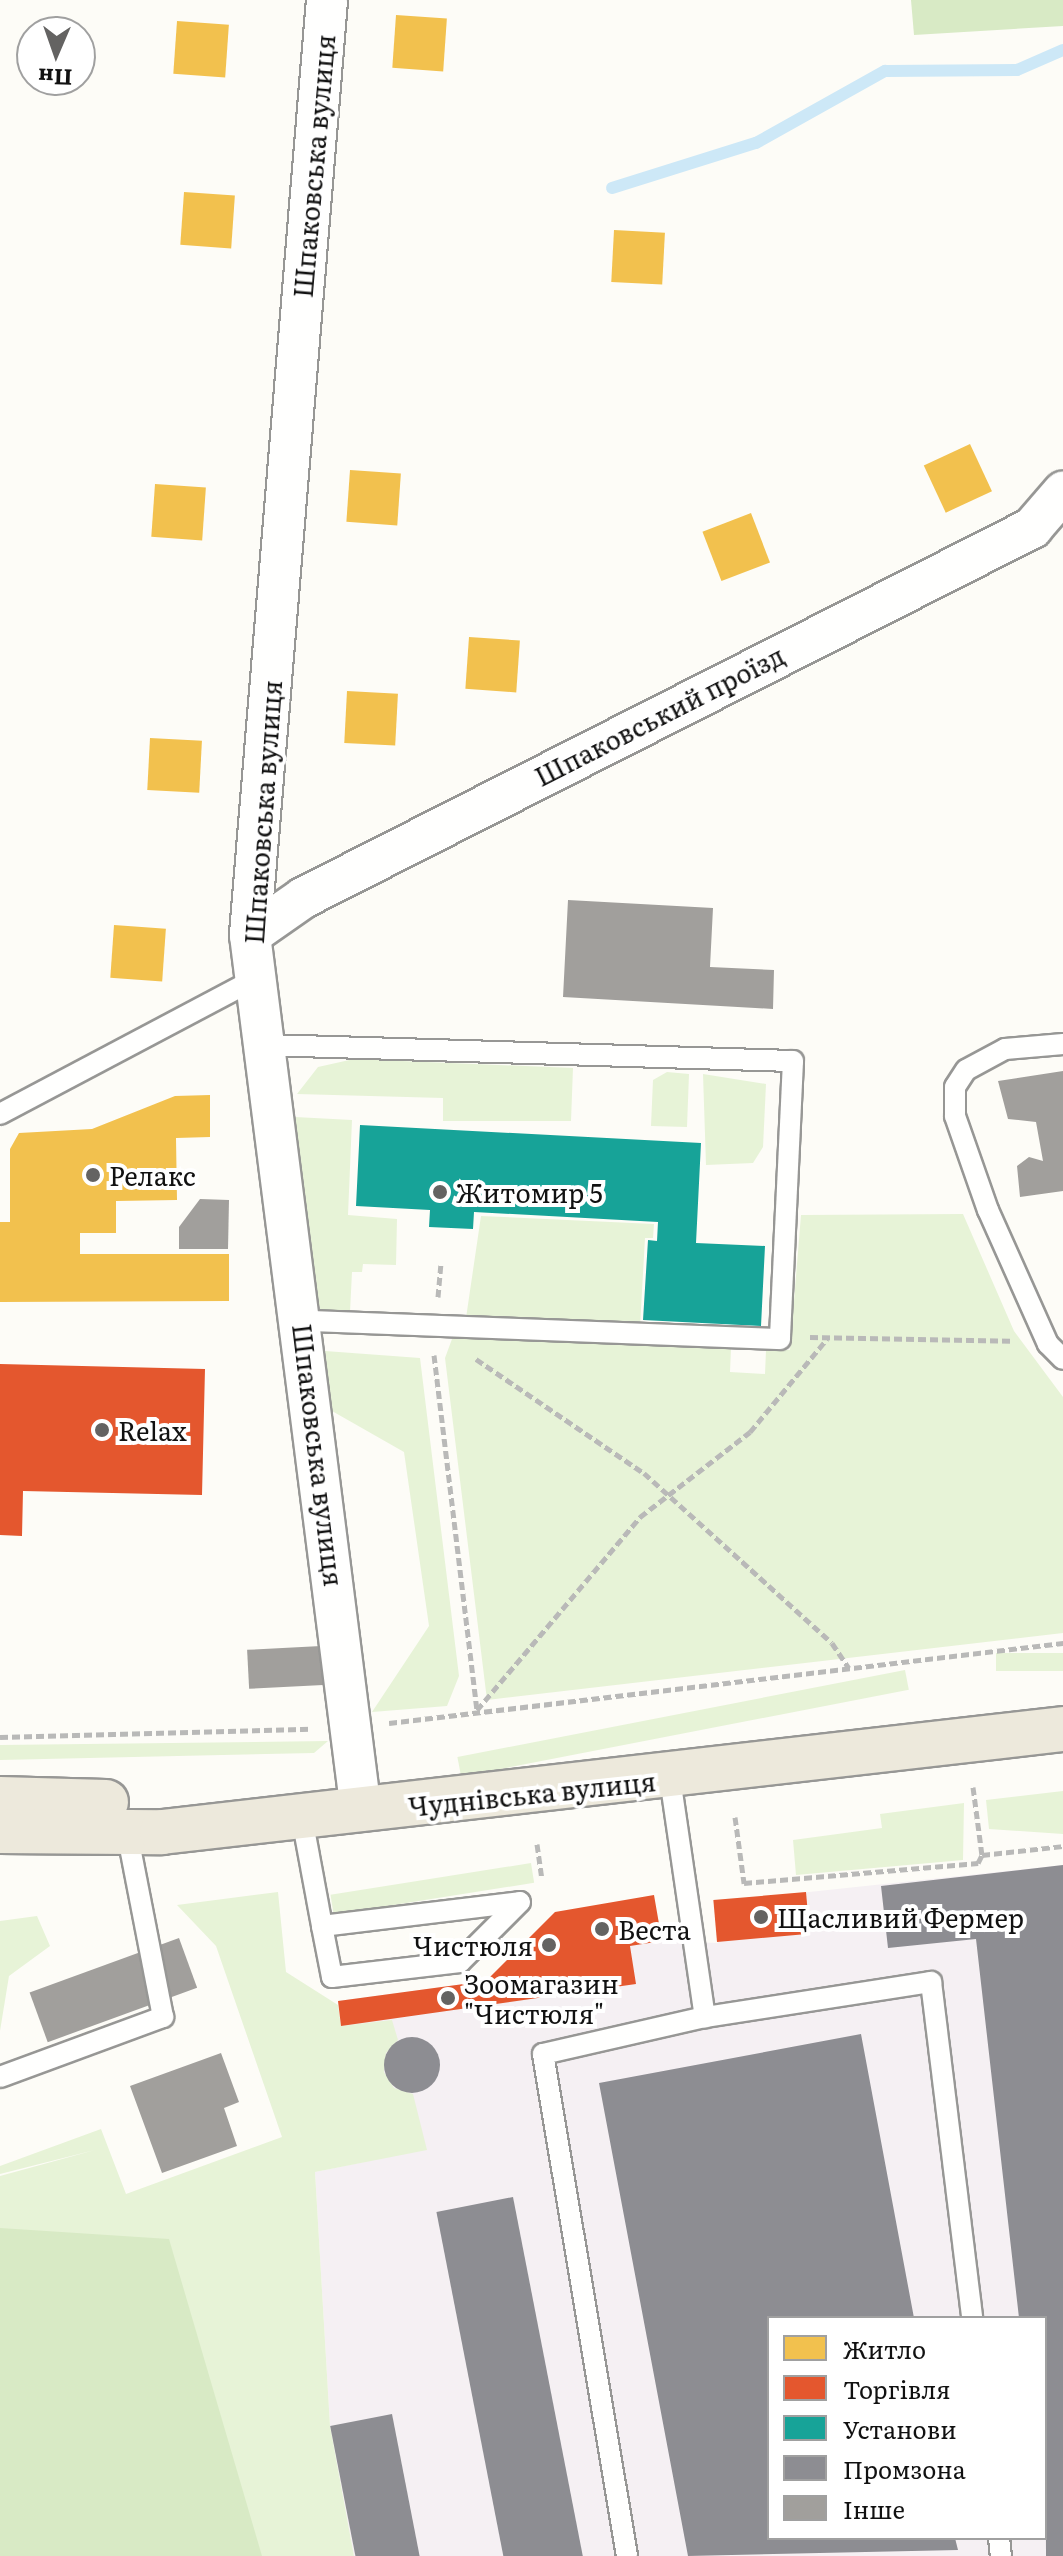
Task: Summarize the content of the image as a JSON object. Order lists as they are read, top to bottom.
{
  "streets": {
    "main road": ["Чуднівська вулиця"],
    "street": ["Шпаковська вулиця", "Шпаковський проїзд"]
  },
  "crossings": [
    ["Шпаковська вулиця", "Шпаковський проїзд"],
    ["Шпаковська вулиця", "Чуднівська вулиця"]
  ],
  "places": [
    "Релакс",
    "Житомир 5",
    "Relax",
    "Щасливий Фермер",
    "Веста",
    "Чистюля",
    "Зоомагазин \"Чистюля\""
  ],
  "legend": [
    "Житло",
    "Торгівля",
    "Установи",
    "Промзона",
    "Інше"
  ],
  "north": "bottom"
}
